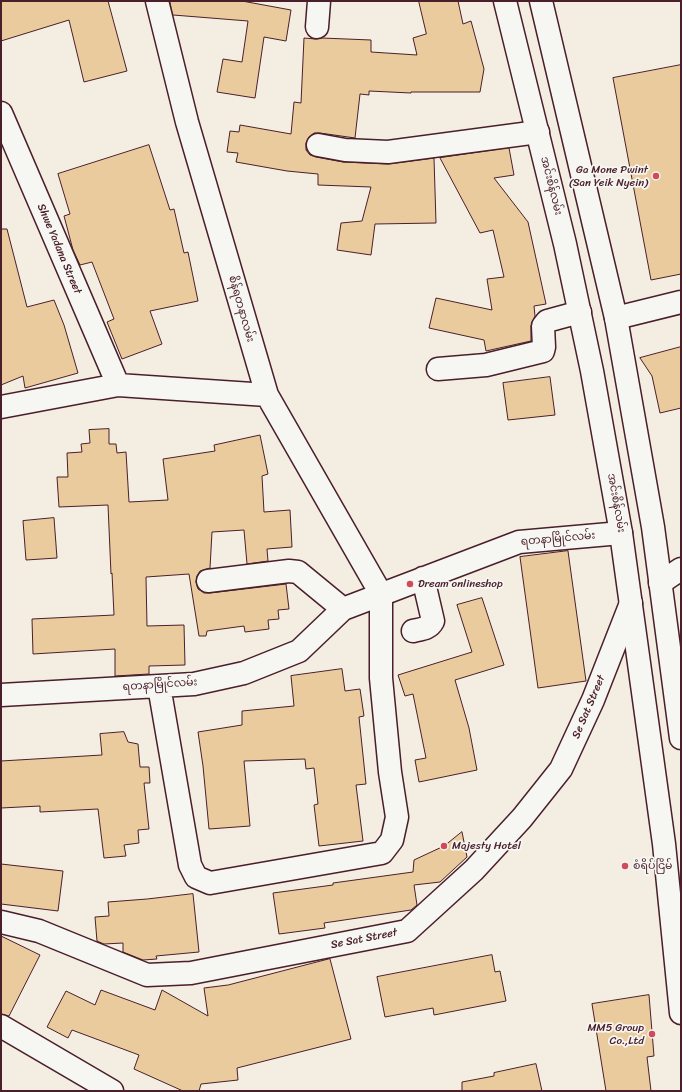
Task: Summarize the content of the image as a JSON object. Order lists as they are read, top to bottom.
{
  "streets": {
    "street": [
      "အင်းစိန်လမ်း",
      "Shwe Yadana Street",
      "စိန်ရတနာလမ်း",
      "ရတနာမြိုင်လမ်း",
      "Se Sat Street"
    ]
  },
  "crossings": [
    ["အင်းစိန်လမ်း", "ရတနာမြိုင်လမ်း"],
    ["အင်းစိန်လမ်း", "Se Sat Street"],
    ["စိန်ရတနာလမ်း", "ရတနာမြိုင်လမ်း"]
  ],
  "places": [
    "Ga Mone Pwint (San Yeik Nyein)",
    "Dream onlineshop",
    "Majesty Hotel",
    "စံရိပ်ငြိမ်",
    "MM5 Group Co.,Ltd"
  ]
}
